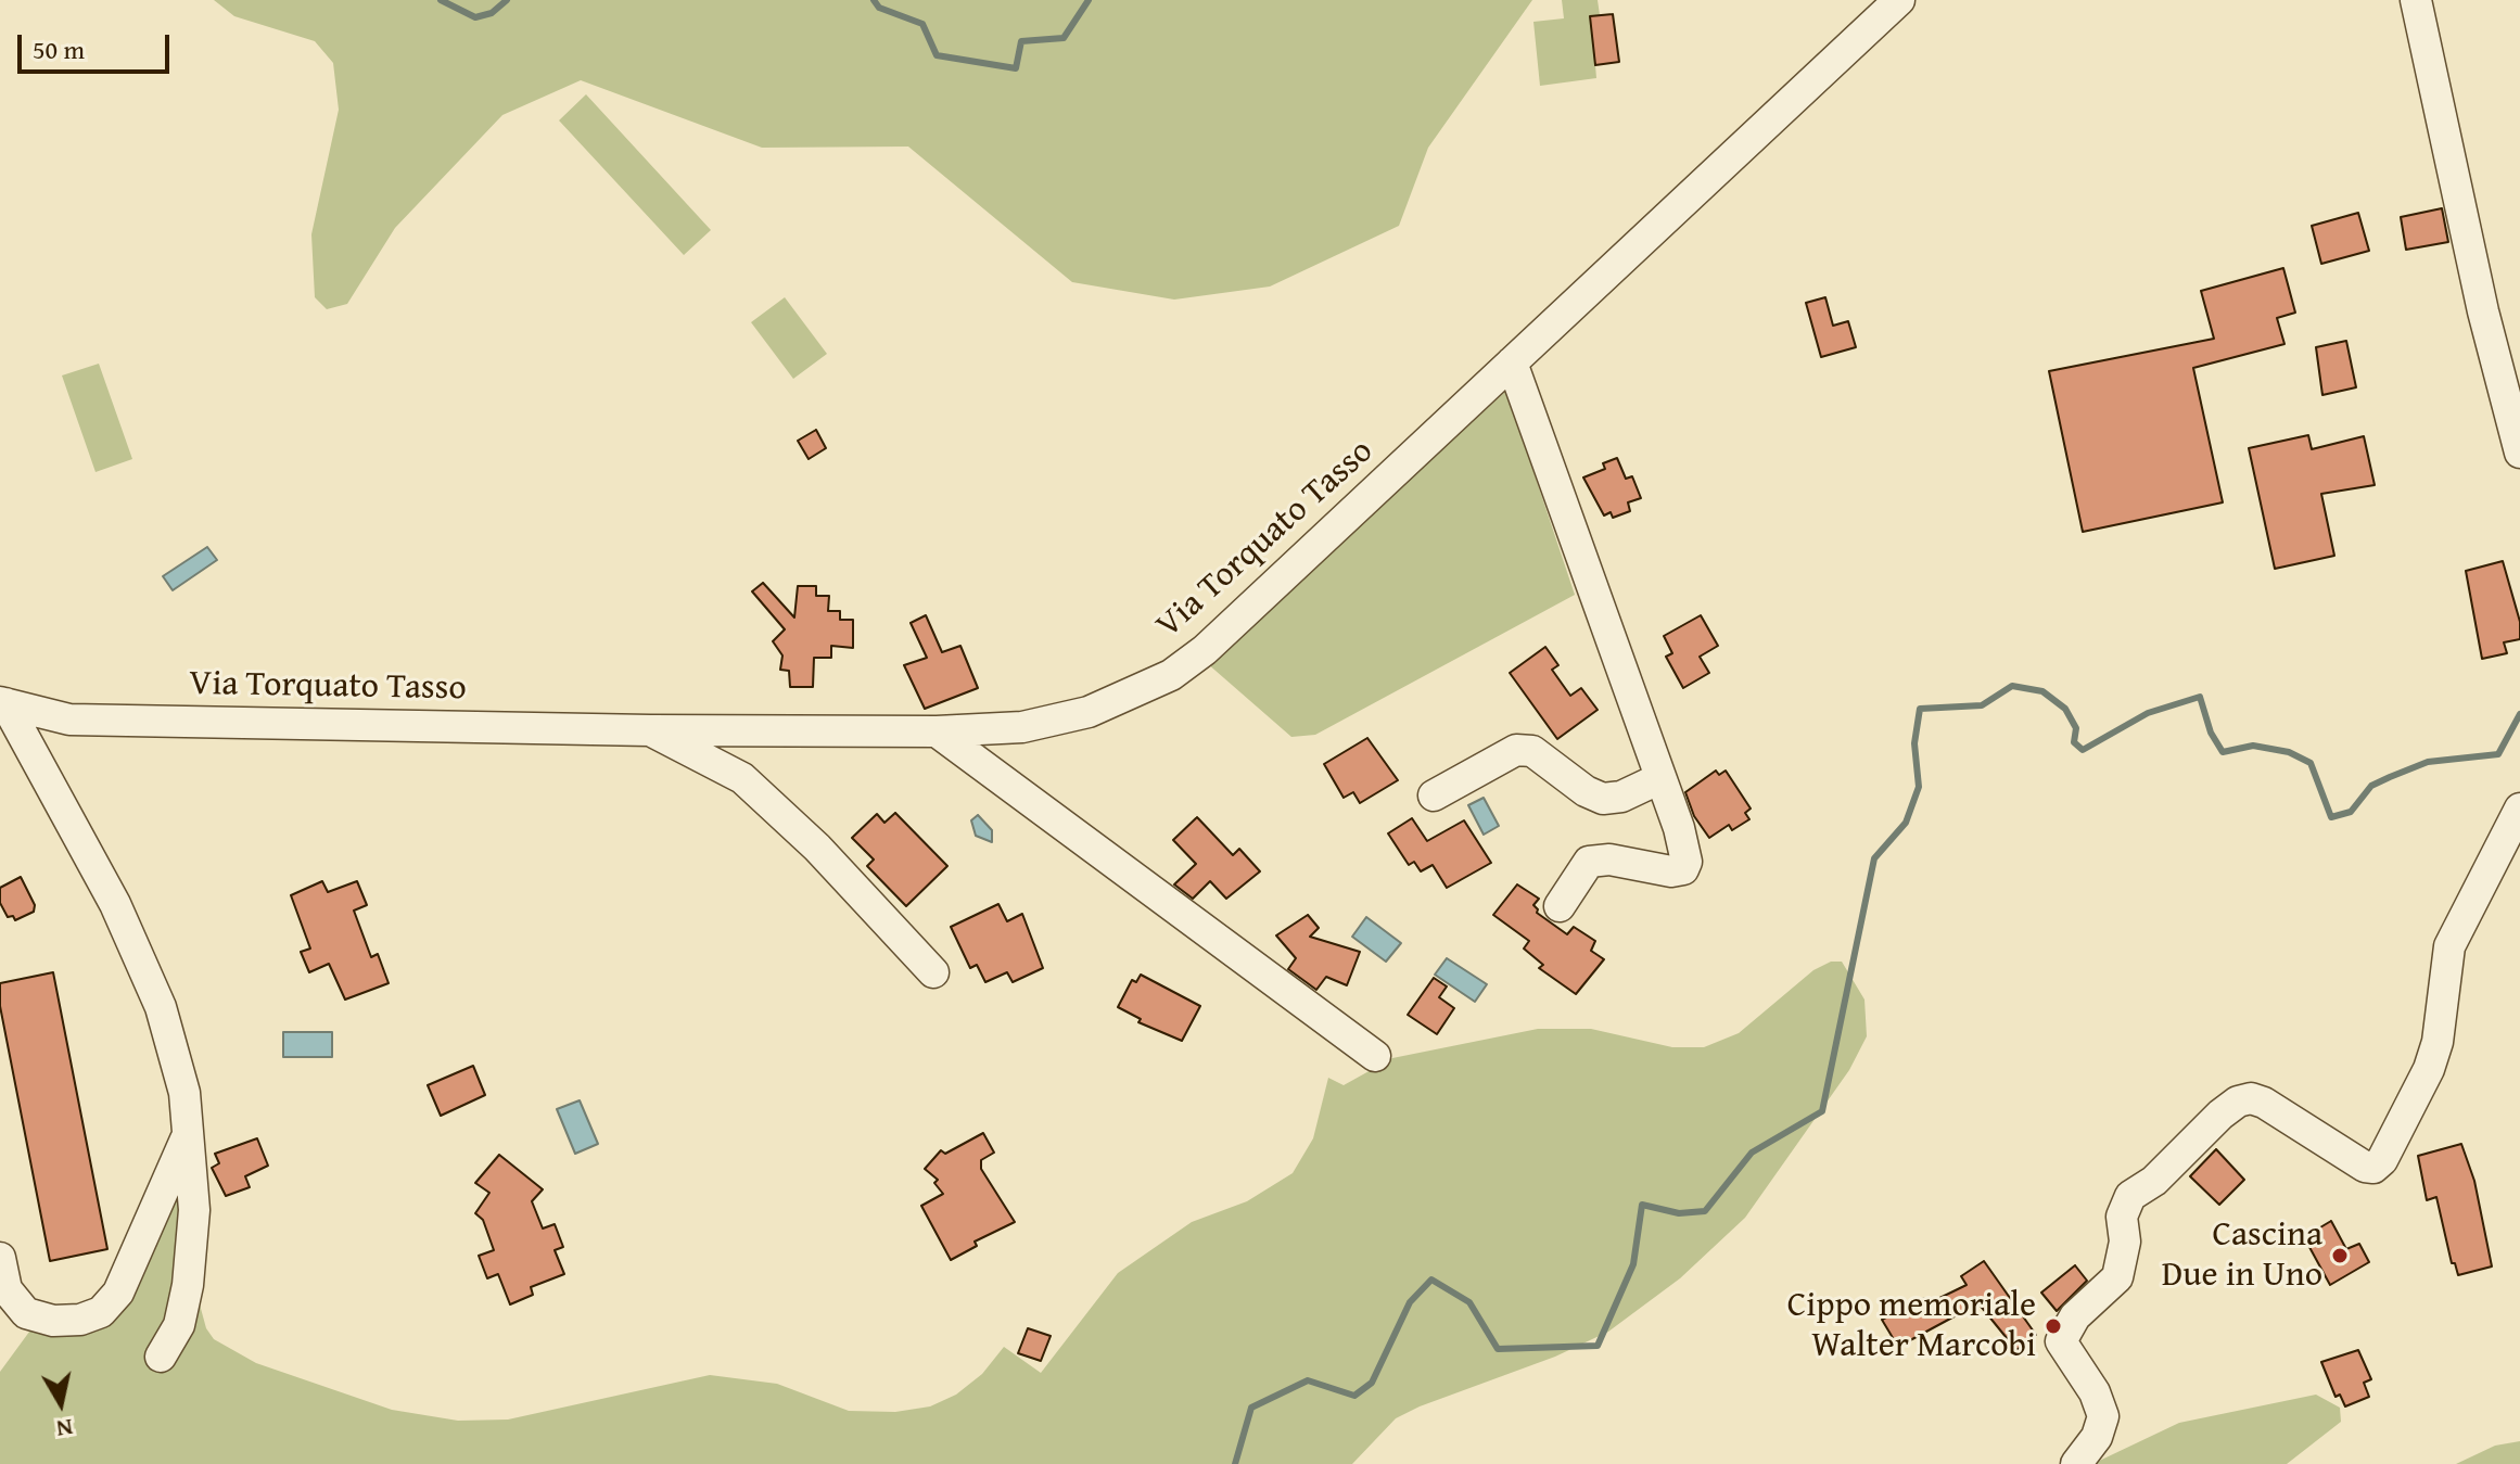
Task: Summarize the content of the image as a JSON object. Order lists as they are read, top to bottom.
{
  "streets": {
    "street": ["Via Torquato Tasso"]
  },
  "places": ["Cascina Due in Uno", "Cippo memoriale Walter Marcobi"],
  "scale_bar": "50 m",
  "north": "bottom"
}
